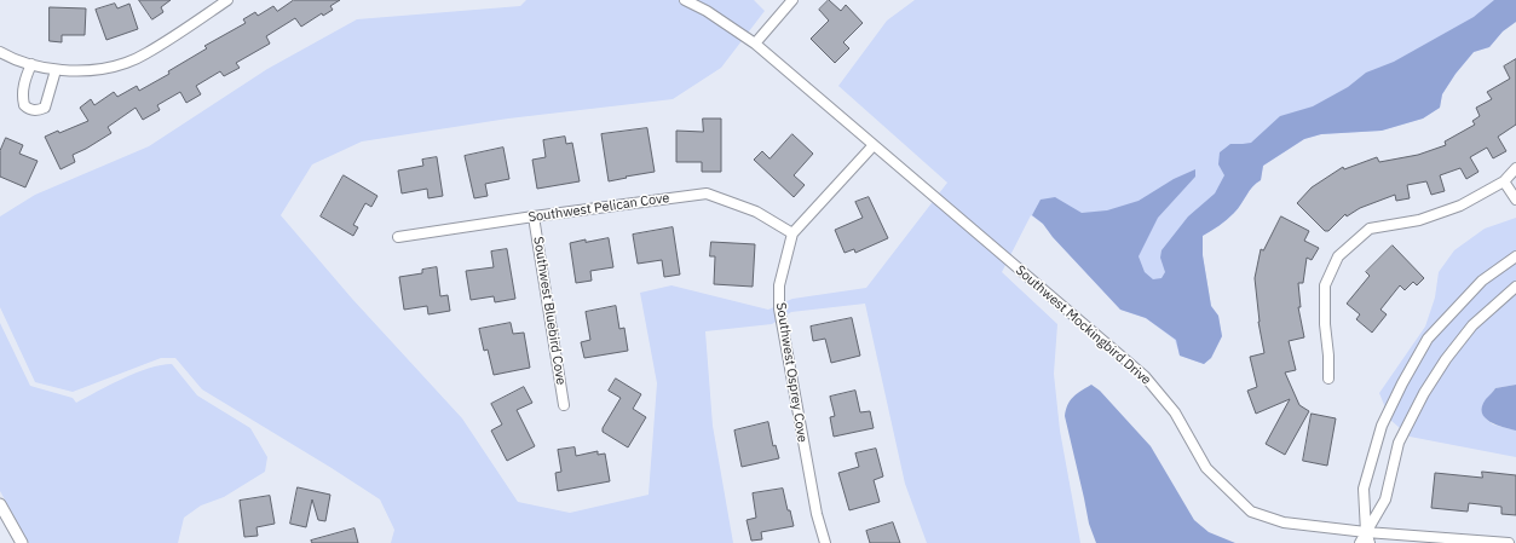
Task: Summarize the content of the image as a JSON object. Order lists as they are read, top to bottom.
{
  "streets": {
    "street": [
      "Southwest Pelican Cove",
      "Southwest Bluebird Cove",
      "Southwest Mockingbird Drive",
      "Southwest Osprey Cove"
    ]
  },
  "crossings": [
    ["Southwest Pelican Cove", "Southwest Bluebird Cove"],
    ["Southwest Pelican Cove", "Southwest Osprey Cove"],
    ["Southwest Mockingbird Drive", "Southwest Osprey Cove"]
  ]
}
